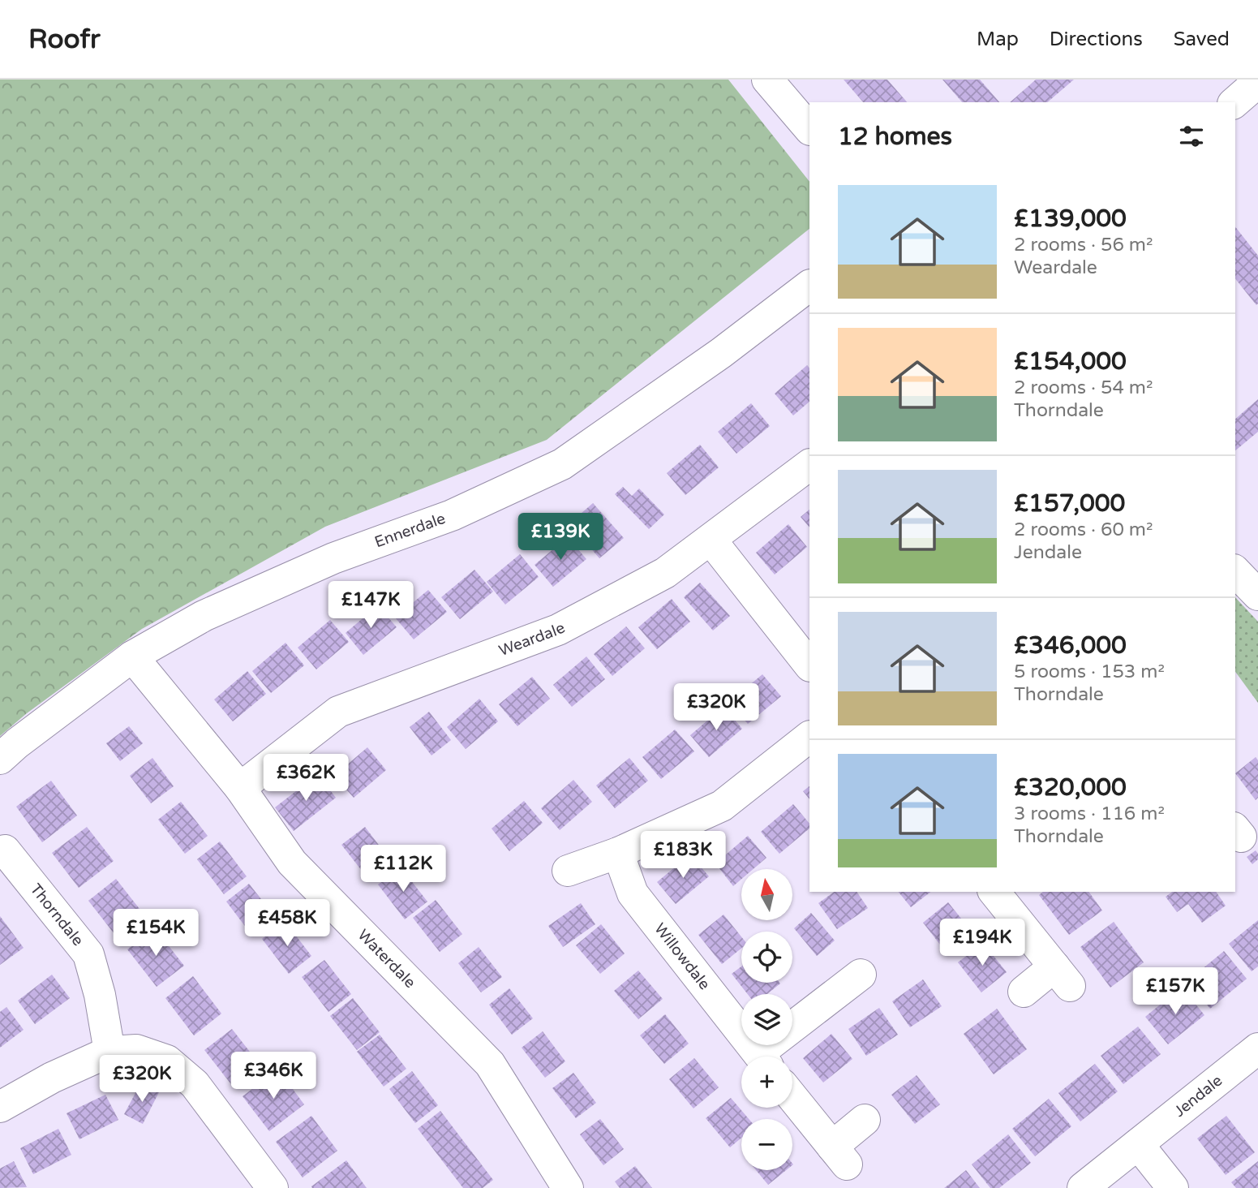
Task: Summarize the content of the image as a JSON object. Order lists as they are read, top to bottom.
{
  "streets": {
    "street": [
      "Ennerdale",
      "Weardale",
      "Thorndale",
      "Willowdale",
      "Waterdale",
      "Jendale"
    ]
  },
  "crossings": [
    ["Ennerdale", "Waterdale"],
    ["Weardale", "Waterdale"]
  ],
  "north": "top",
  "page": {
    "header": "Roofr",
    "nav": ["Map", "Directions", "Saved"],
    "heading": "12 homes",
    "list": [
      {
        "name": "£139,000",
        "note": "2 rooms · 56 m² · Weardale"
      },
      {
        "name": "£154,000",
        "note": "2 rooms · 54 m² · Thorndale"
      },
      {
        "name": "£157,000",
        "note": "2 rooms · 60 m² · Jendale"
      },
      {
        "name": "£346,000",
        "note": "5 rooms · 153 m² · Thorndale"
      },
      {
        "name": "£320,000",
        "note": "3 rooms · 116 m² · Thorndale"
      }
    ],
    "price": [
      "£139K",
      "£147K",
      "£320K",
      "£362K",
      "£183K",
      "£112K",
      "£458K",
      "£154K",
      "£194K",
      "£157K",
      "£346K",
      "£320K"
    ],
    "map_buttons": ["+", "−"]
  }
}
